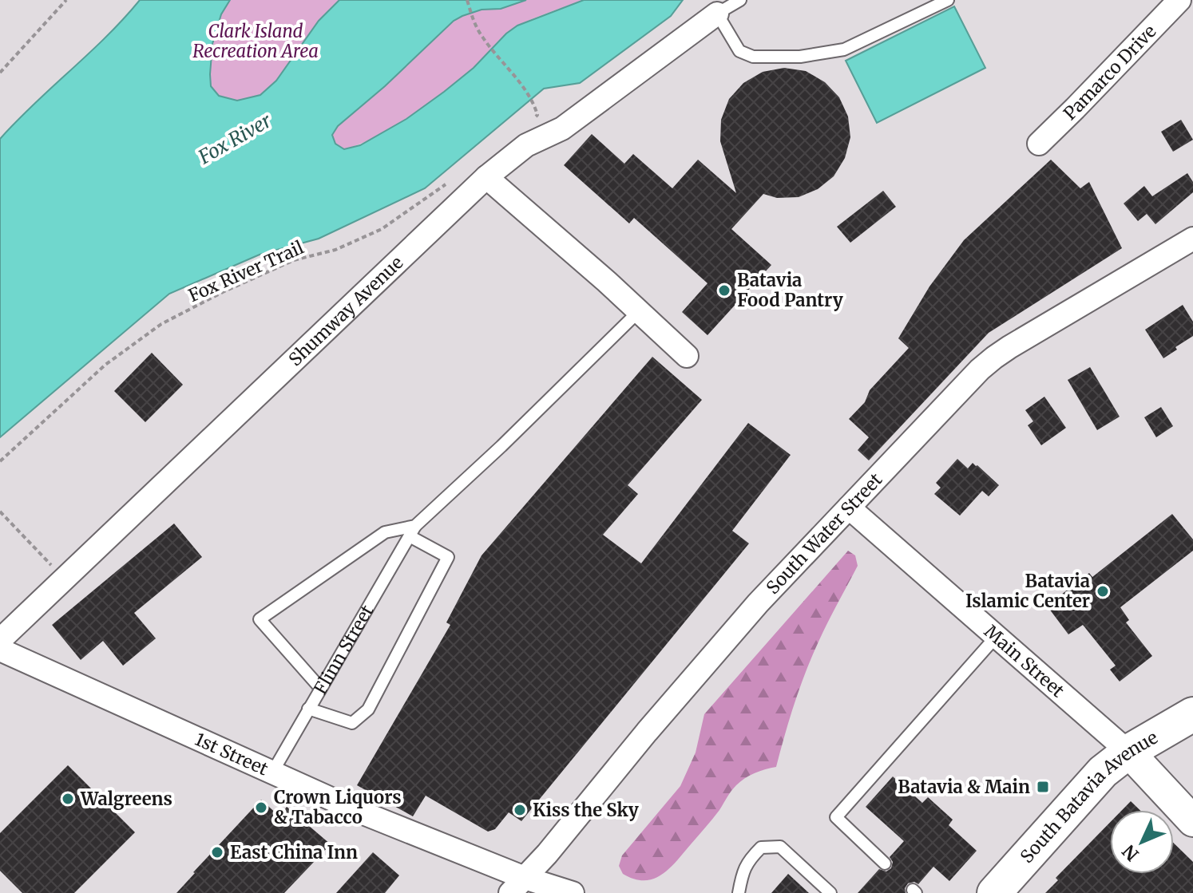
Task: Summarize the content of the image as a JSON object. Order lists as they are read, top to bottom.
{
  "streets": {
    "main road": ["Main Street", "South Batavia Avenue"],
    "street": [
      "Pamarco Drive",
      "Shumway Avenue",
      "South Water Street",
      "1st Street"
    ],
    "lane": ["Flinn Street"],
    "path": ["Fox River Trail"]
  },
  "crossings": [
    ["South Water Street", "Main Street"],
    ["South Water Street", "1st Street"],
    ["Flinn Street", "1st Street"],
    ["Main Street", "South Batavia Avenue"]
  ],
  "water": ["Fox River"],
  "parks": ["Clark Island Recreation Area"],
  "places": {
    "other": [
      "Batavia Food Pantry",
      "Batavia Islamic Center",
      "Walgreens",
      "Crown Liquors & Tabacco",
      "Kiss the Sky",
      "East China Inn"
    ],
    "transit": ["Batavia & Main"]
  },
  "north": "bottom left"
}
